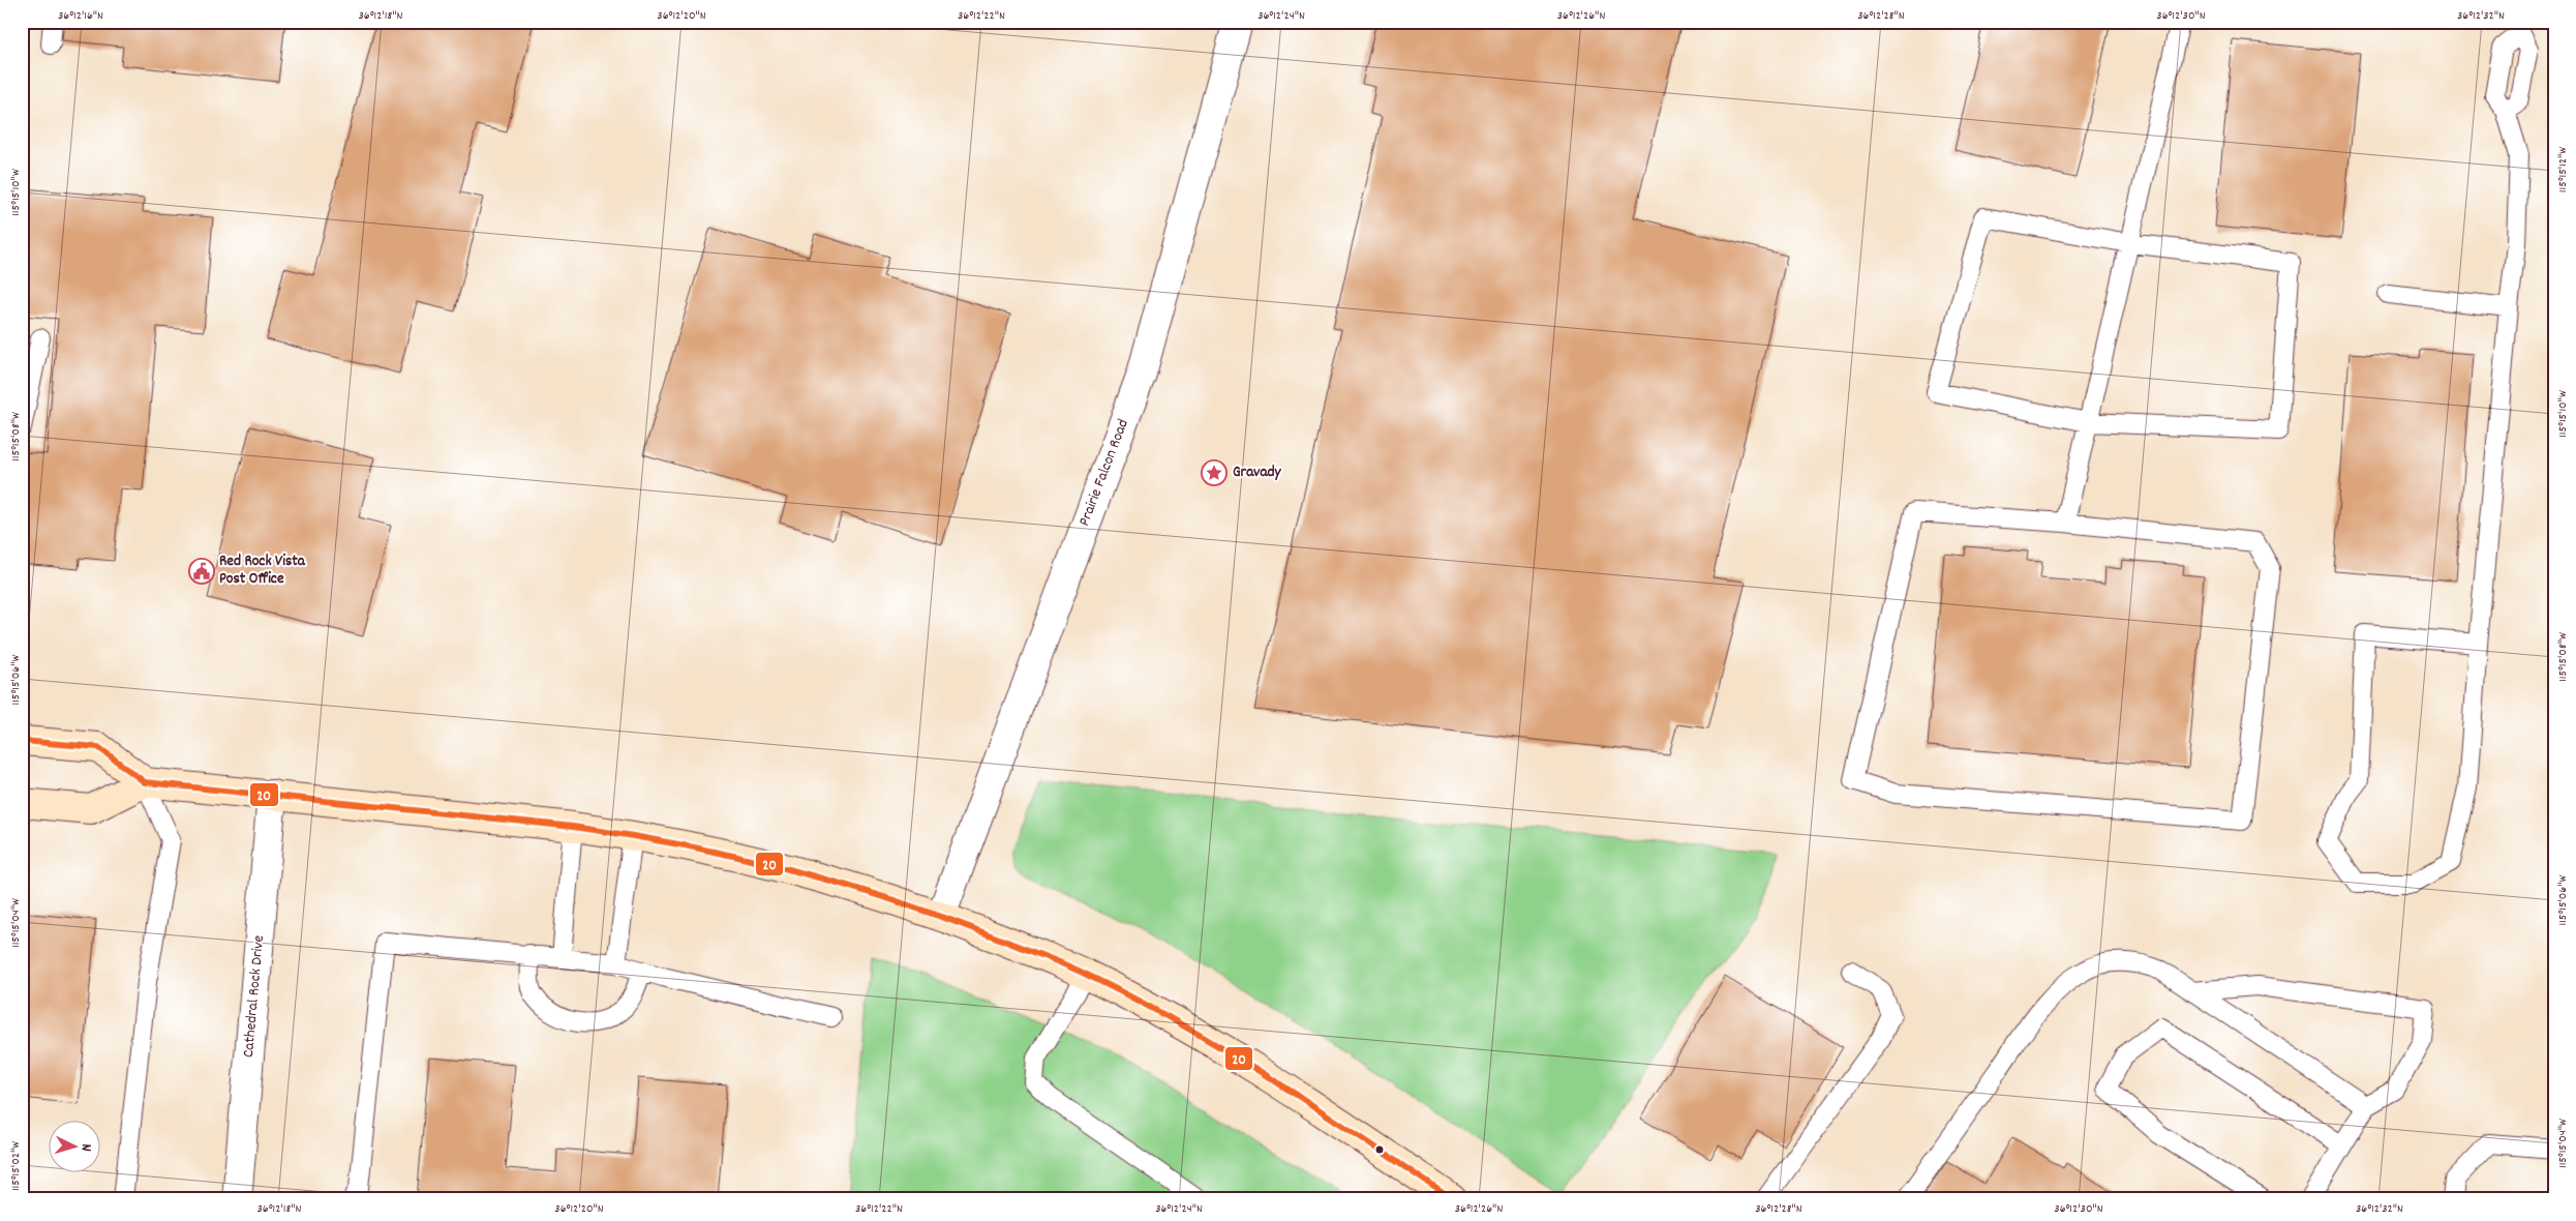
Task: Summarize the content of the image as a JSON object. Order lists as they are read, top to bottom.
{
  "streets": {
    "street": ["Prairie Falcon Road", "Cathedral Rock Drive"]
  },
  "places": {
    "place": ["Gravady"],
    "public building": ["Red Rock Vista Post Office"]
  },
  "lines": ["transit line 20"],
  "north": "right",
  "coordinates": [
    "36°12'16\"N",
    "36°12'18\"N",
    "36°12'20\"N",
    "36°12'22\"N",
    "36°12'24\"N",
    "36°12'26\"N",
    "36°12'28\"N",
    "36°12'30\"N",
    "36°12'32\"N",
    "115°15'12\"W",
    "115°15'10\"W",
    "115°15'08\"W",
    "115°15'06\"W",
    "115°15'04\"W",
    "115°15'02\"W"
  ]
}
